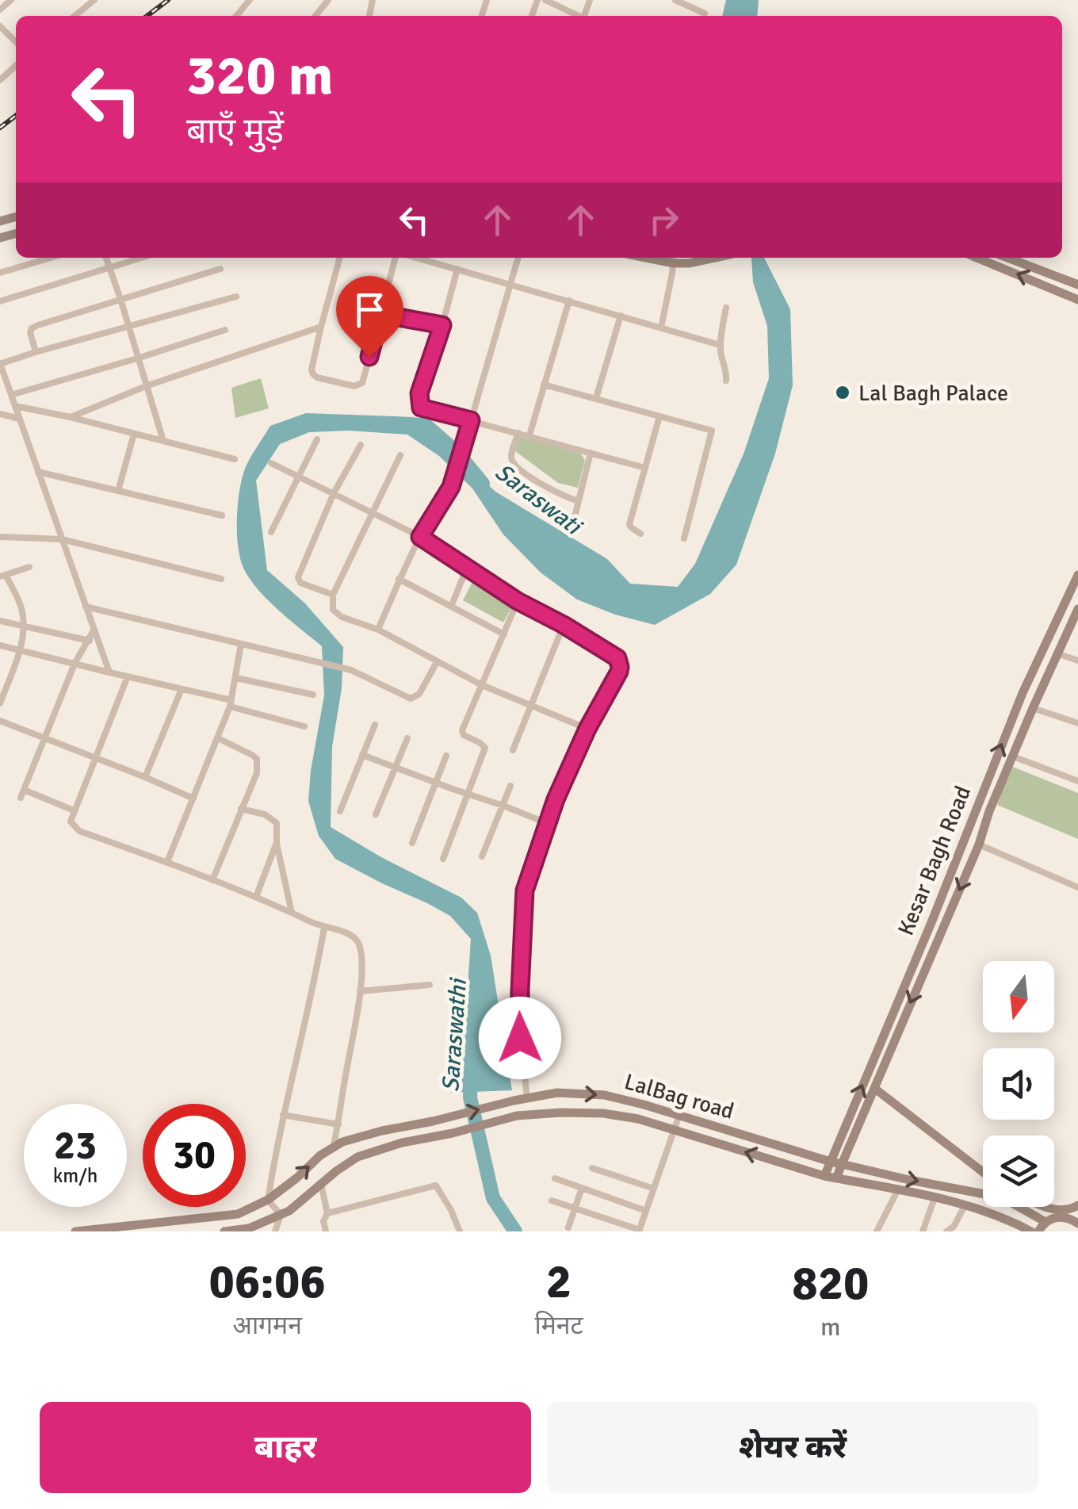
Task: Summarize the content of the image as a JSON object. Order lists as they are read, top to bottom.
{
  "streets": {
    "main road": ["Kesar Bagh Road", "LalBag road"]
  },
  "crossings": [
    ["Kesar Bagh Road", "LalBag road"]
  ],
  "water": ["Saraswati", "Saraswathi"],
  "places": ["Lal Bagh Palace"],
  "north": "bottom",
  "page": {
    "turn": ["320 m", "बाएँ मुड़ें"],
    "speed": "23 km/h",
    "limit": "30",
    "eta": [
      "06:06",
      "आगमन",
      "2",
      "मिनट",
      "820",
      "m"
    ],
    "buttons": ["बाहर", "शेयर करें"]
  }
}
